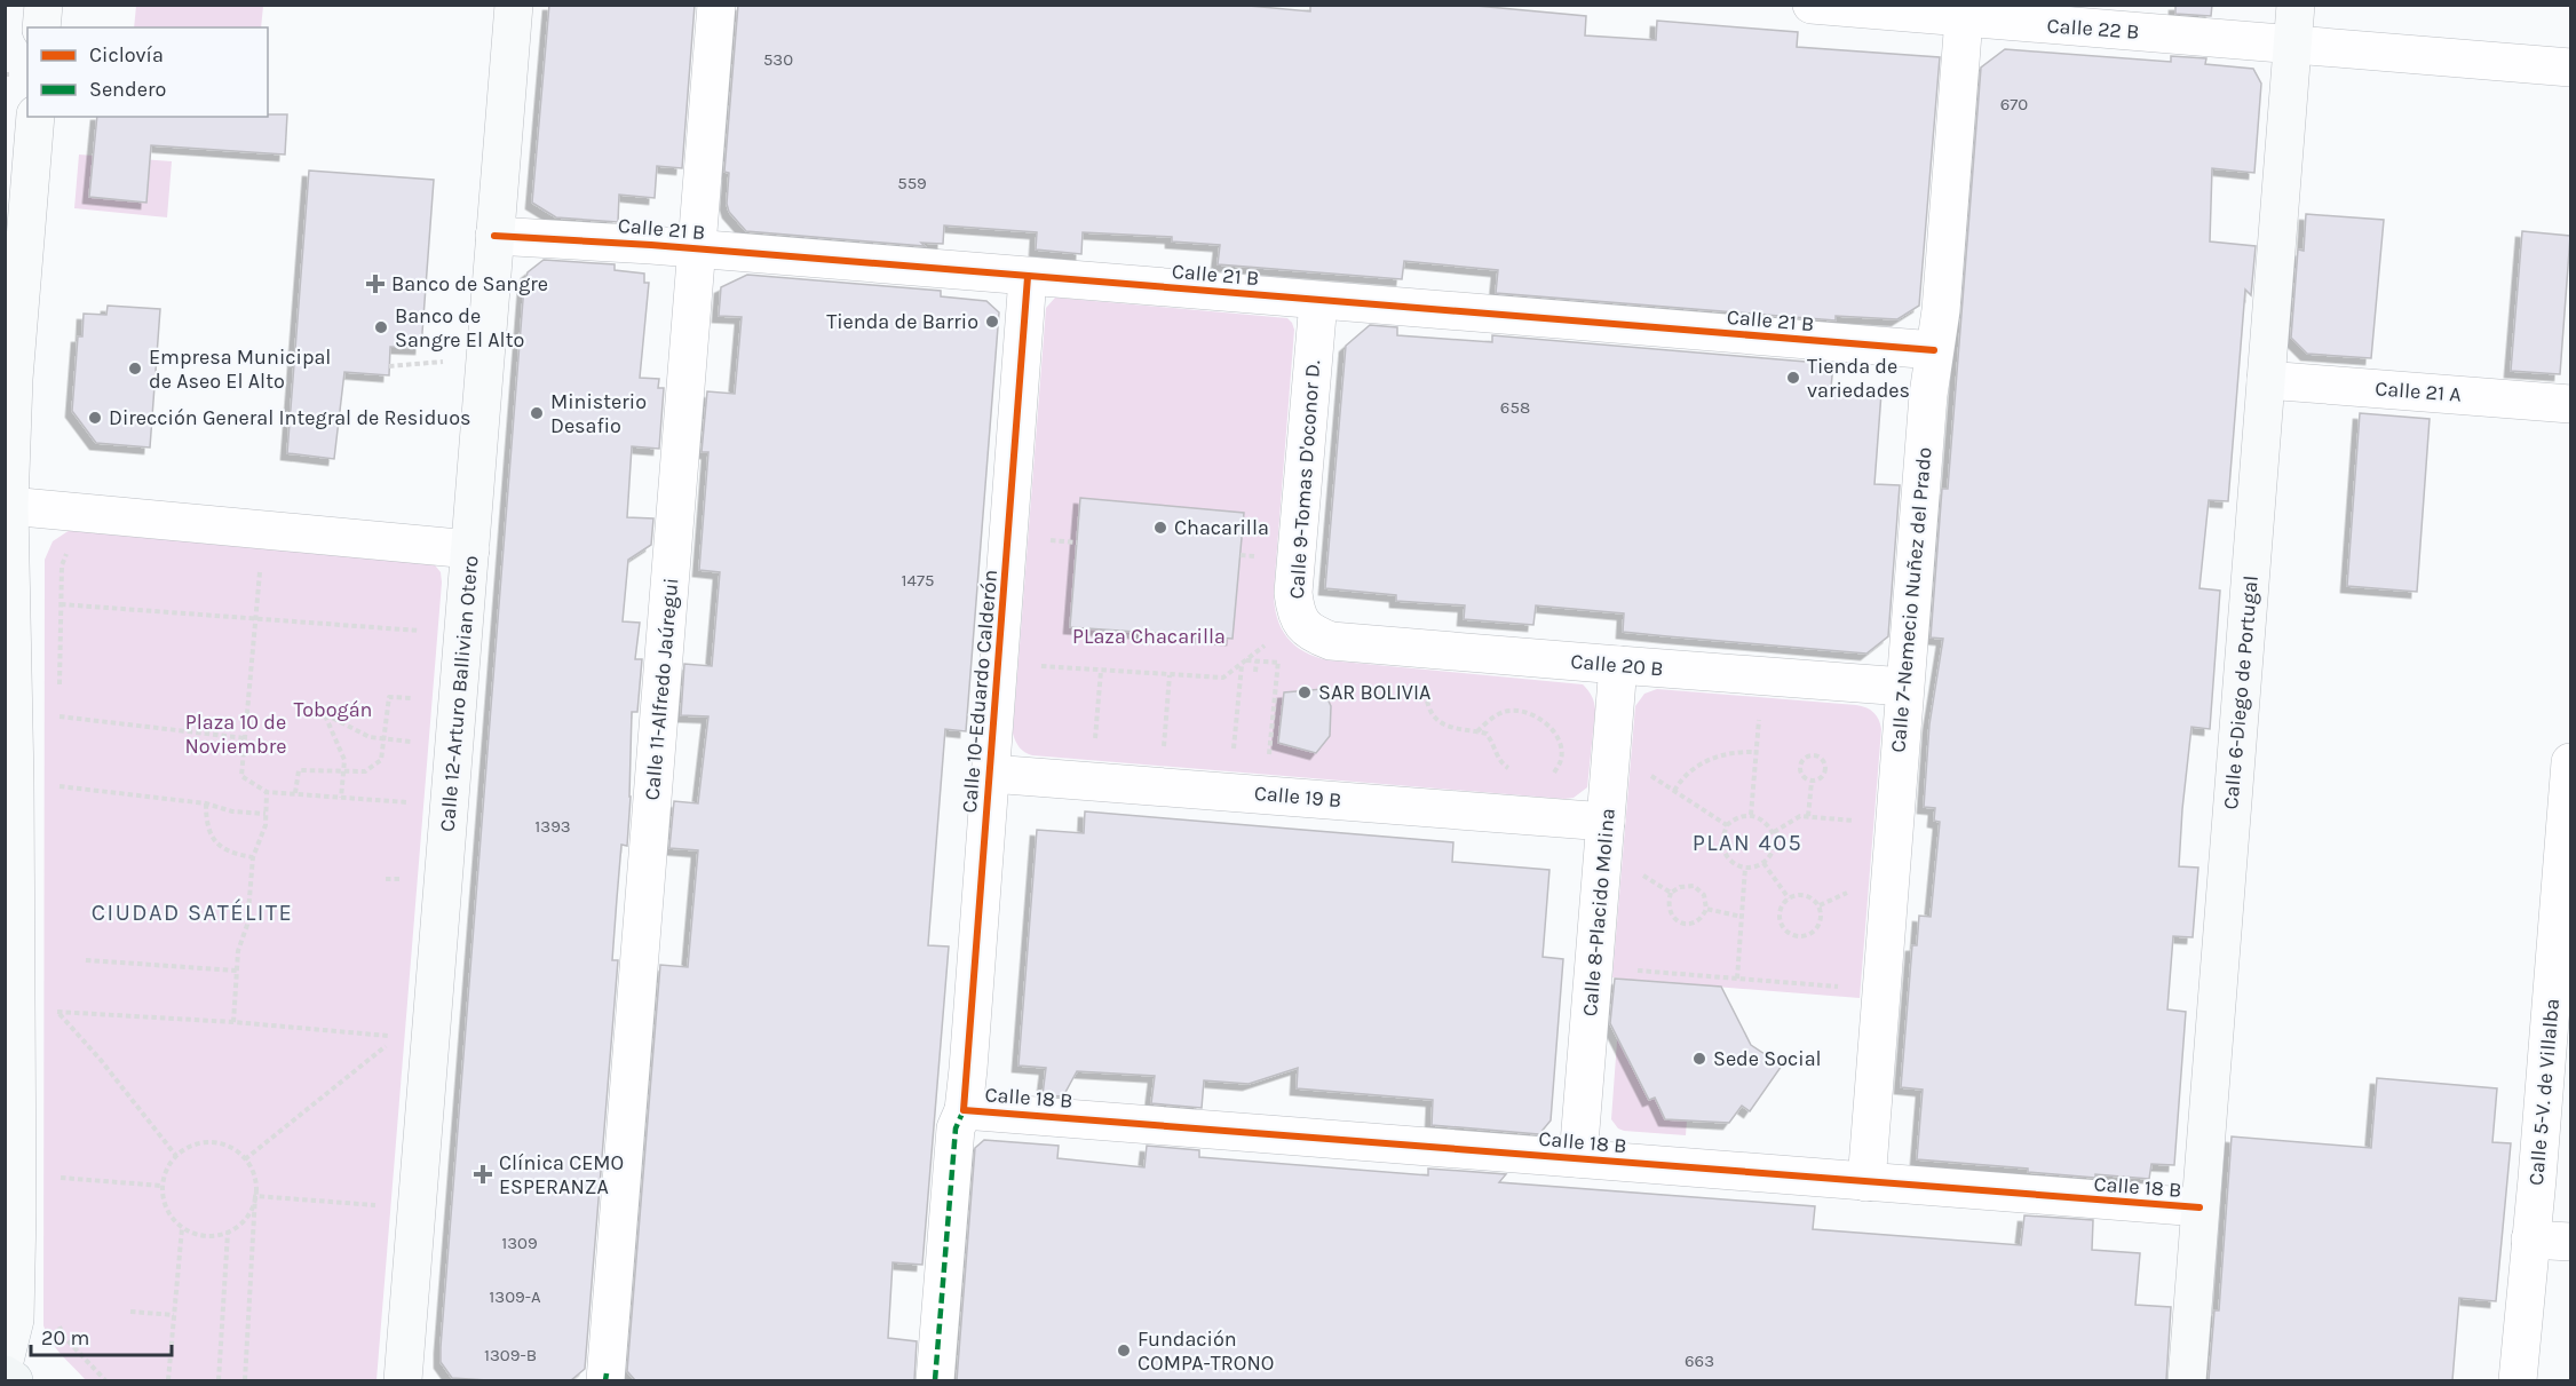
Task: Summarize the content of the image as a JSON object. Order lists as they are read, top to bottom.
{
  "streets": {
    "street": [
      "Calle 22 B",
      "Calle 21 B",
      "Calle 21 A",
      "Calle 9-Tomas D'oconor D.",
      "Calle 7-Nemecio Nuñez del Prado",
      "Calle 20 B",
      "Calle 11-Alfredo Jaúregui",
      "Calle 10-Eduardo Calderón",
      "Calle 6-Diego de Portugal",
      "Calle 12-Arturo Ballivian Otero",
      "Calle 19 B",
      "Calle 8-Placido Molina",
      "Calle 5-V. de Villalba",
      "Calle 18 B"
    ]
  },
  "crossings": [
    ["Calle 22 B", "Calle 7-Nemecio Nuñez del Prado"],
    ["Calle 22 B", "Calle 6-Diego de Portugal"],
    ["Calle 21 B", "Calle 9-Tomas D'oconor D."],
    ["Calle 21 B", "Calle 7-Nemecio Nuñez del Prado"],
    ["Calle 21 B", "Calle 11-Alfredo Jaúregui"],
    ["Calle 21 B", "Calle 10-Eduardo Calderón"],
    ["Calle 21 B", "Calle 12-Arturo Ballivian Otero"],
    ["Calle 21 A", "Calle 6-Diego de Portugal"],
    ["Calle 9-Tomas D'oconor D.", "Calle 20 B"],
    ["Calle 7-Nemecio Nuñez del Prado", "Calle 20 B"],
    ["Calle 7-Nemecio Nuñez del Prado", "Calle 18 B"],
    ["Calle 20 B", "Calle 8-Placido Molina"],
    ["Calle 10-Eduardo Calderón", "Calle 19 B"],
    ["Calle 10-Eduardo Calderón", "Calle 18 B"],
    ["Calle 6-Diego de Portugal", "Calle 18 B"],
    ["Calle 19 B", "Calle 8-Placido Molina"],
    ["Calle 8-Placido Molina", "Calle 18 B"]
  ],
  "districts": ["PLAN 405", "CIUDAD SATÉLITE"],
  "parks": ["PLaza Chacarilla", "Tobogán", "Plaza 10 de Noviembre"],
  "places": {
    "health": ["Banco de Sangre", "Clínica CEMO ESPERANZA"],
    "other": [
      "Tienda de Barrio",
      "Banco de Sangre El Alto",
      "Empresa Municipal de Aseo El Alto",
      "Tienda de variedades",
      "Ministerio Desafio",
      "Dirección General Integral de Residuos",
      "Chacarilla",
      "SAR BOLIVIA",
      "Sede Social",
      "Fundación COMPA-TRONO"
    ]
  },
  "house_numbers": [
    "530",
    "670",
    "559",
    "658",
    "1475",
    "1393",
    "1309",
    "1309-A",
    "1309-B",
    "663"
  ],
  "legend": ["Ciclovía", "Sendero"],
  "scale_bar": "20 m"
}
